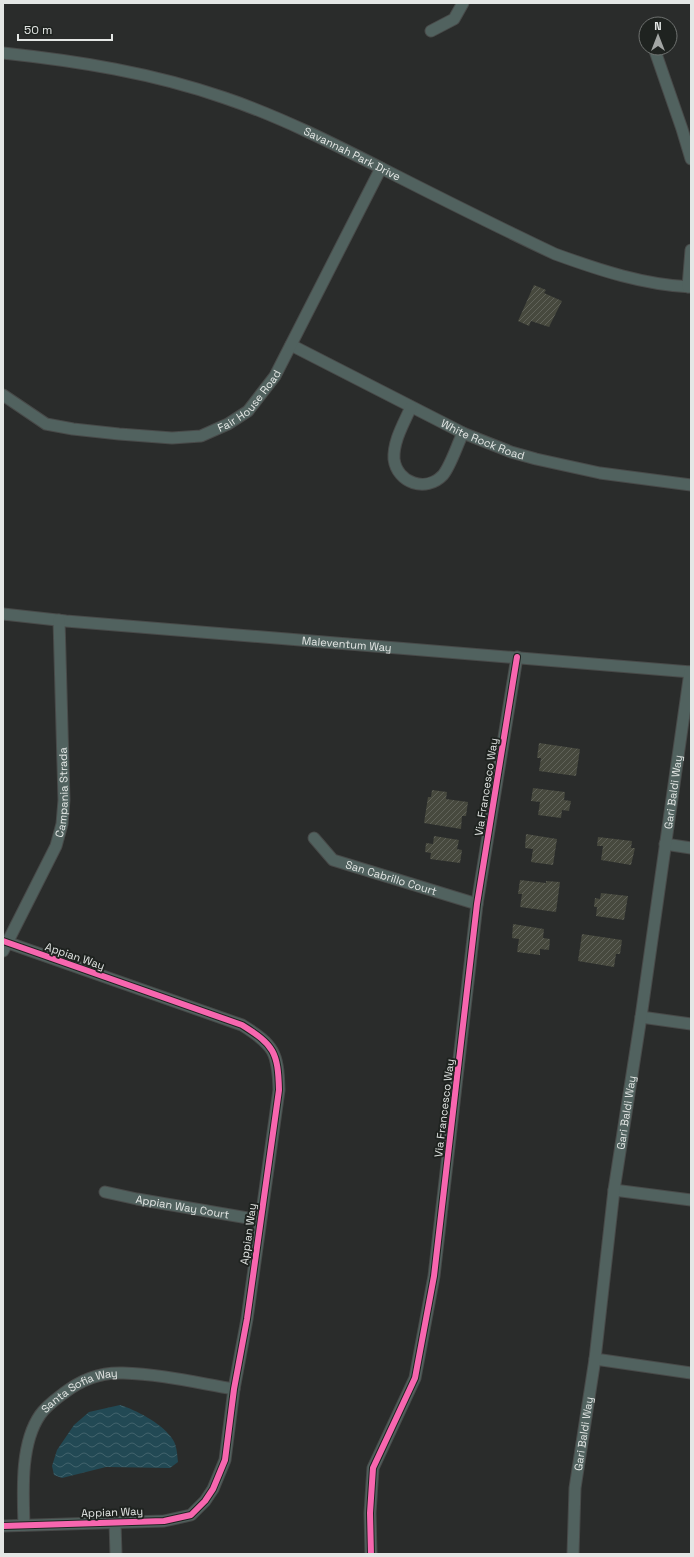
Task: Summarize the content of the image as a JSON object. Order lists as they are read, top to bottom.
{
  "streets": {
    "street": [
      "Savannah Park Drive",
      "Fair House Road",
      "White Rock Road",
      "Maleventum Way",
      "Via Francesco Way",
      "Campania Strada",
      "Gari Baldi Way",
      "San Cabrillo Court",
      "Appian Way",
      "Appian Way Court",
      "Santa Sofia Way"
    ]
  },
  "crossings": [
    ["Savannah Park Drive", "Fair House Road"],
    ["Fair House Road", "White Rock Road"],
    ["Maleventum Way", "Via Francesco Way"],
    ["Maleventum Way", "Campania Strada"],
    ["Maleventum Way", "Gari Baldi Way"],
    ["Via Francesco Way", "San Cabrillo Court"],
    ["Campania Strada", "Appian Way"],
    ["Appian Way", "Appian Way Court"],
    ["Appian Way", "Santa Sofia Way"]
  ],
  "scale_bar": "50 m",
  "north": "top"
}
